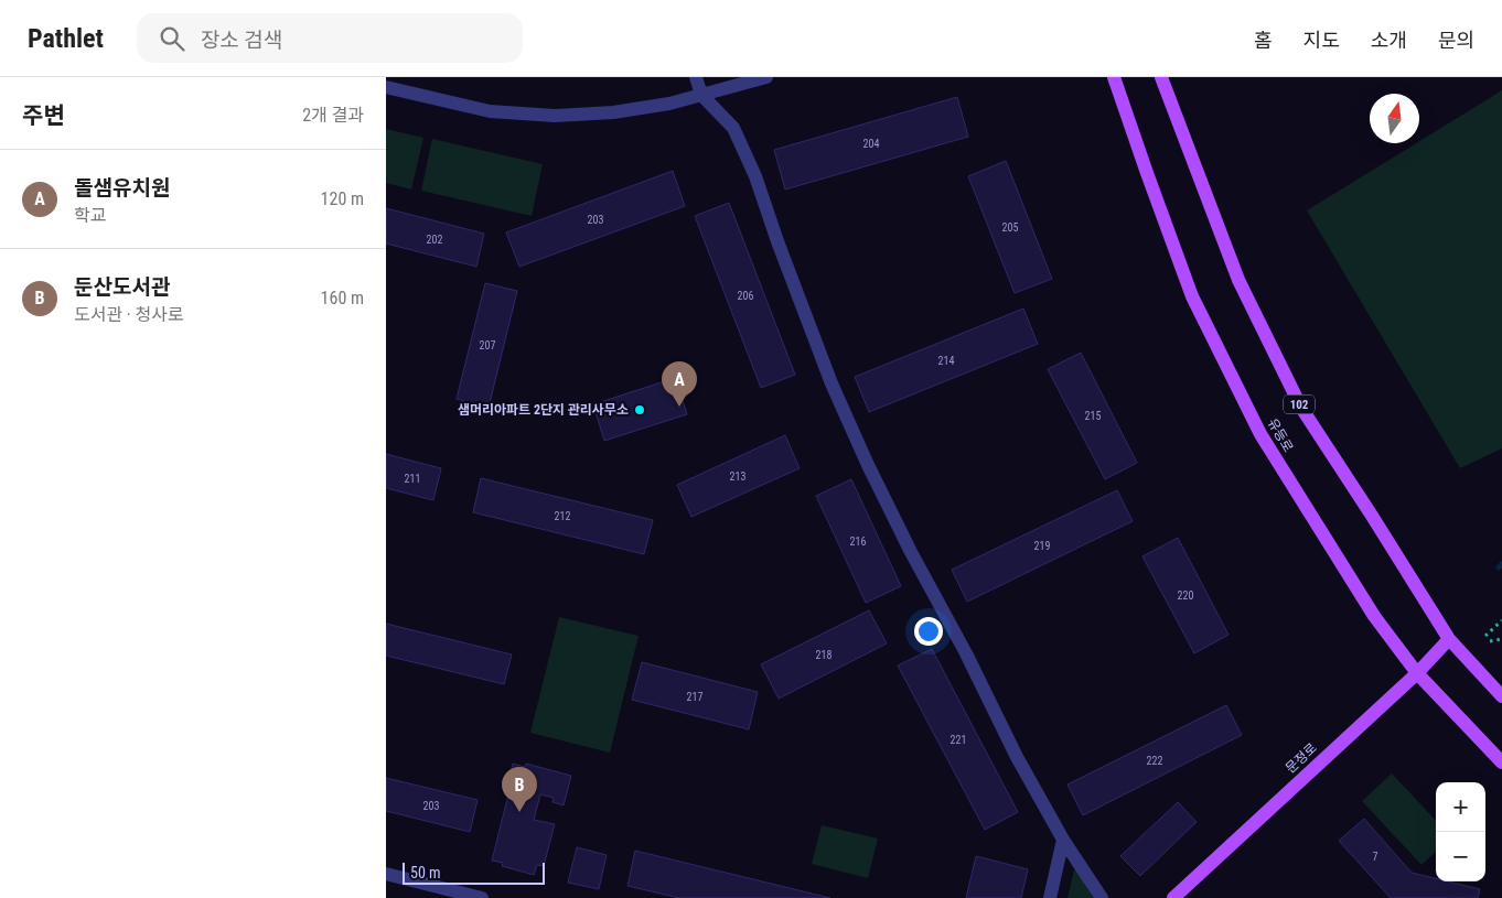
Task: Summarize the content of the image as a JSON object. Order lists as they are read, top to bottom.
{
  "streets": {
    "main road": ["102", "유등로", "문정로"]
  },
  "crossings": [
    ["102", "문정로"],
    ["유등로", "문정로"]
  ],
  "places": ["샘머리아파트 2단지 관리사무소"],
  "house_numbers": [
    "204",
    "203",
    "205",
    "202",
    "206",
    "207",
    "214",
    "215",
    "213",
    "211",
    "212",
    "216",
    "219",
    "220",
    "218",
    "217",
    "221",
    "222",
    "203",
    "7"
  ],
  "scale_bar": "50 m",
  "north": "top",
  "page": {
    "header": "Pathlet",
    "search": "장소 검색",
    "nav": [
      "홈",
      "지도",
      "소개",
      "문의"
    ],
    "heading": ["주변", "2개 결과"],
    "list": [
      {
        "mark": "A",
        "name": "돌샘유치원",
        "note": "학교",
        "value": "120 m"
      },
      {
        "mark": "B",
        "name": "둔산도서관",
        "note": "도서관 · 청사로",
        "value": "160 m"
      }
    ],
    "pins": ["A", "B"],
    "map_buttons": ["+", "−"],
    "scale": "50 m"
  }
}
